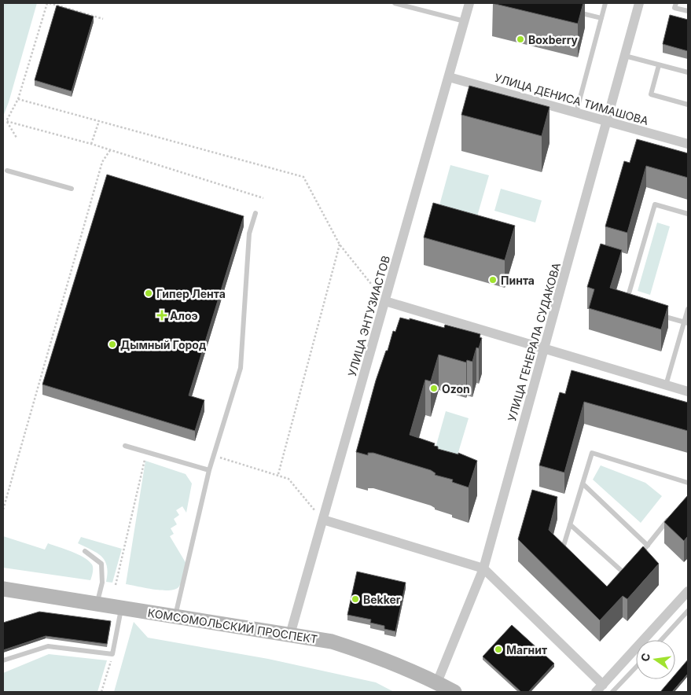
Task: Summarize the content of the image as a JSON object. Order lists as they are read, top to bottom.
{
  "streets": {
    "street": [
      "УЛИЦА ДЕНИСА ТИМАШОВА",
      "УЛИЦА ЭНТУЗИАСТОВ",
      "УЛИЦА ГЕНЕРАЛА СУДАКОВА",
      "КОМСОМОЛЬСКИЙ ПРОСПЕКТ"
    ]
  },
  "crossings": [
    ["УЛИЦА ДЕНИСА ТИМАШОВА", "УЛИЦА ЭНТУЗИАСТОВ"],
    ["УЛИЦА ДЕНИСА ТИМАШОВА", "УЛИЦА ГЕНЕРАЛА СУДАКОВА"],
    ["УЛИЦА ЭНТУЗИАСТОВ", "КОМСОМОЛЬСКИЙ ПРОСПЕКТ"],
    ["УЛИЦА ГЕНЕРАЛА СУДАКОВА", "КОМСОМОЛЬСКИЙ ПРОСПЕКТ"]
  ],
  "places": {
    "other": [
      "Boxberry",
      "Пинта",
      "Гипер Лента",
      "Дымный Город",
      "Ozon",
      "Bekker",
      "Магнит"
    ],
    "health": ["Алоэ"]
  },
  "north": "left"
}
